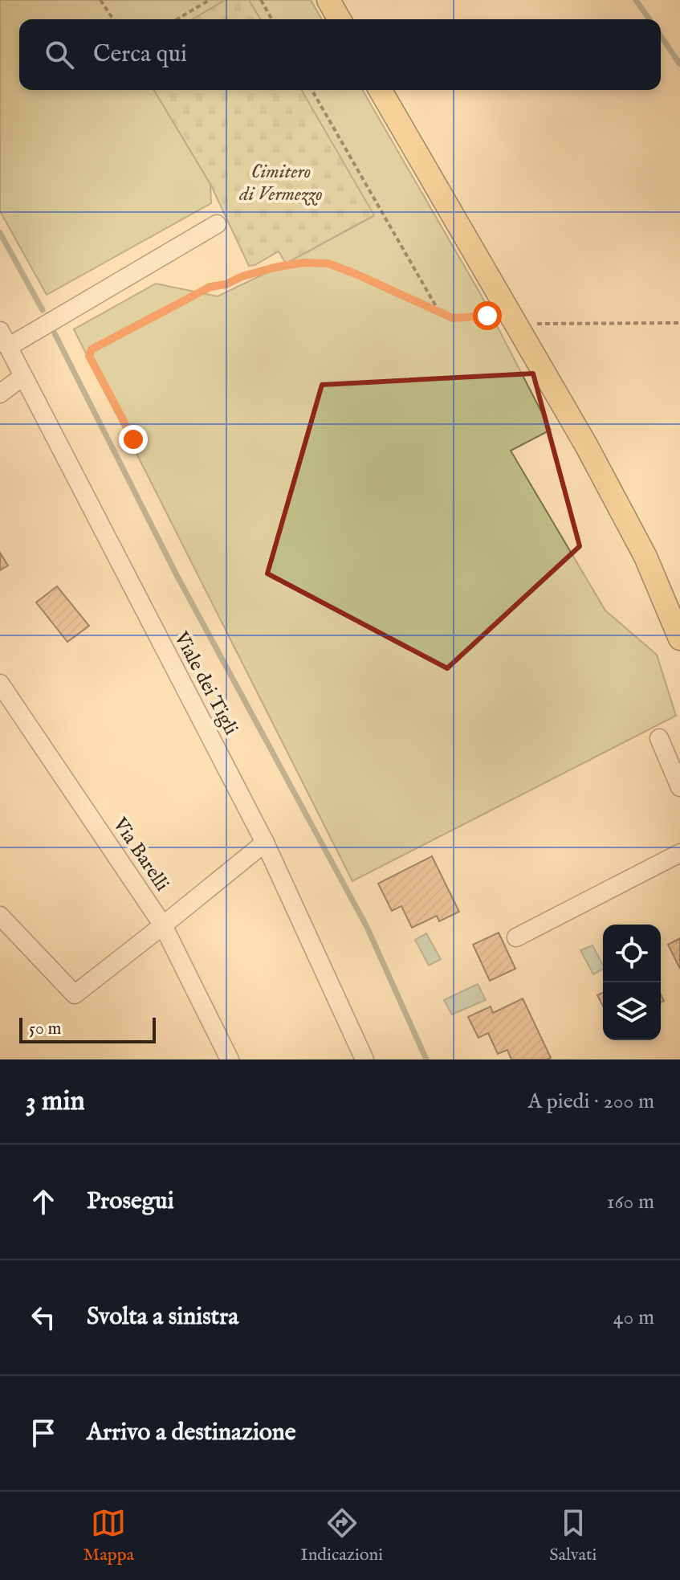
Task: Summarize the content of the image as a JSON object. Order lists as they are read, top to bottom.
{
  "streets": {
    "street": ["Viale dei Tigli", "Via Barelli"]
  },
  "parks": ["Cimitero di Vermezzo"],
  "scale_bar": "50 m",
  "page": {
    "search": "Cerca qui",
    "scale": "50 m",
    "heading": ["3 min", "A piedi · 200 m"],
    "list": [
      ["Prosegui", "160 m"],
      ["Svolta a sinistra", "40 m"],
      "Arrivo a destinazione"
    ],
    "nav": ["Mappa", "Indicazioni", "Salvati"]
  }
}
